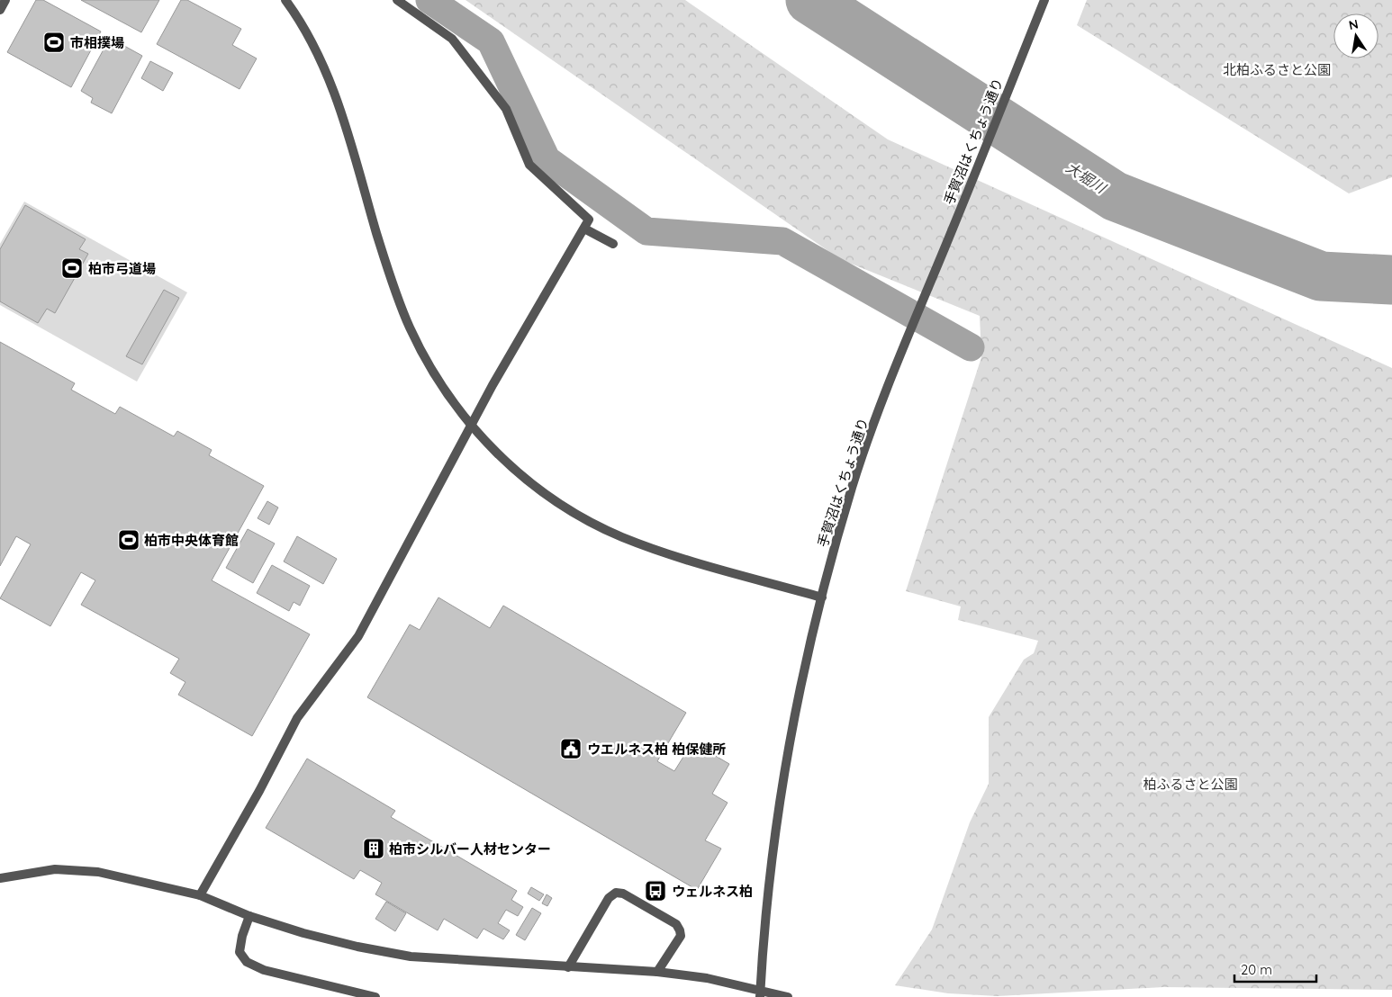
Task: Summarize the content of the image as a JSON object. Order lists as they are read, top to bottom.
{
  "streets": {
    "street": ["手賀沼はくちょう通り"]
  },
  "water": ["大堀川"],
  "parks": ["北柏ふるさと公園", "柏ふるさと公園"],
  "places": {
    "sports": ["市相撲場", "柏市弓道場", "柏市中央体育館"],
    "public building": ["ウエルネス柏 柏保健所"],
    "building": ["柏市シルバー人材センター"],
    "bus stop": ["ウェルネス柏"]
  },
  "scale_bar": "20 m",
  "north": "top"
}
